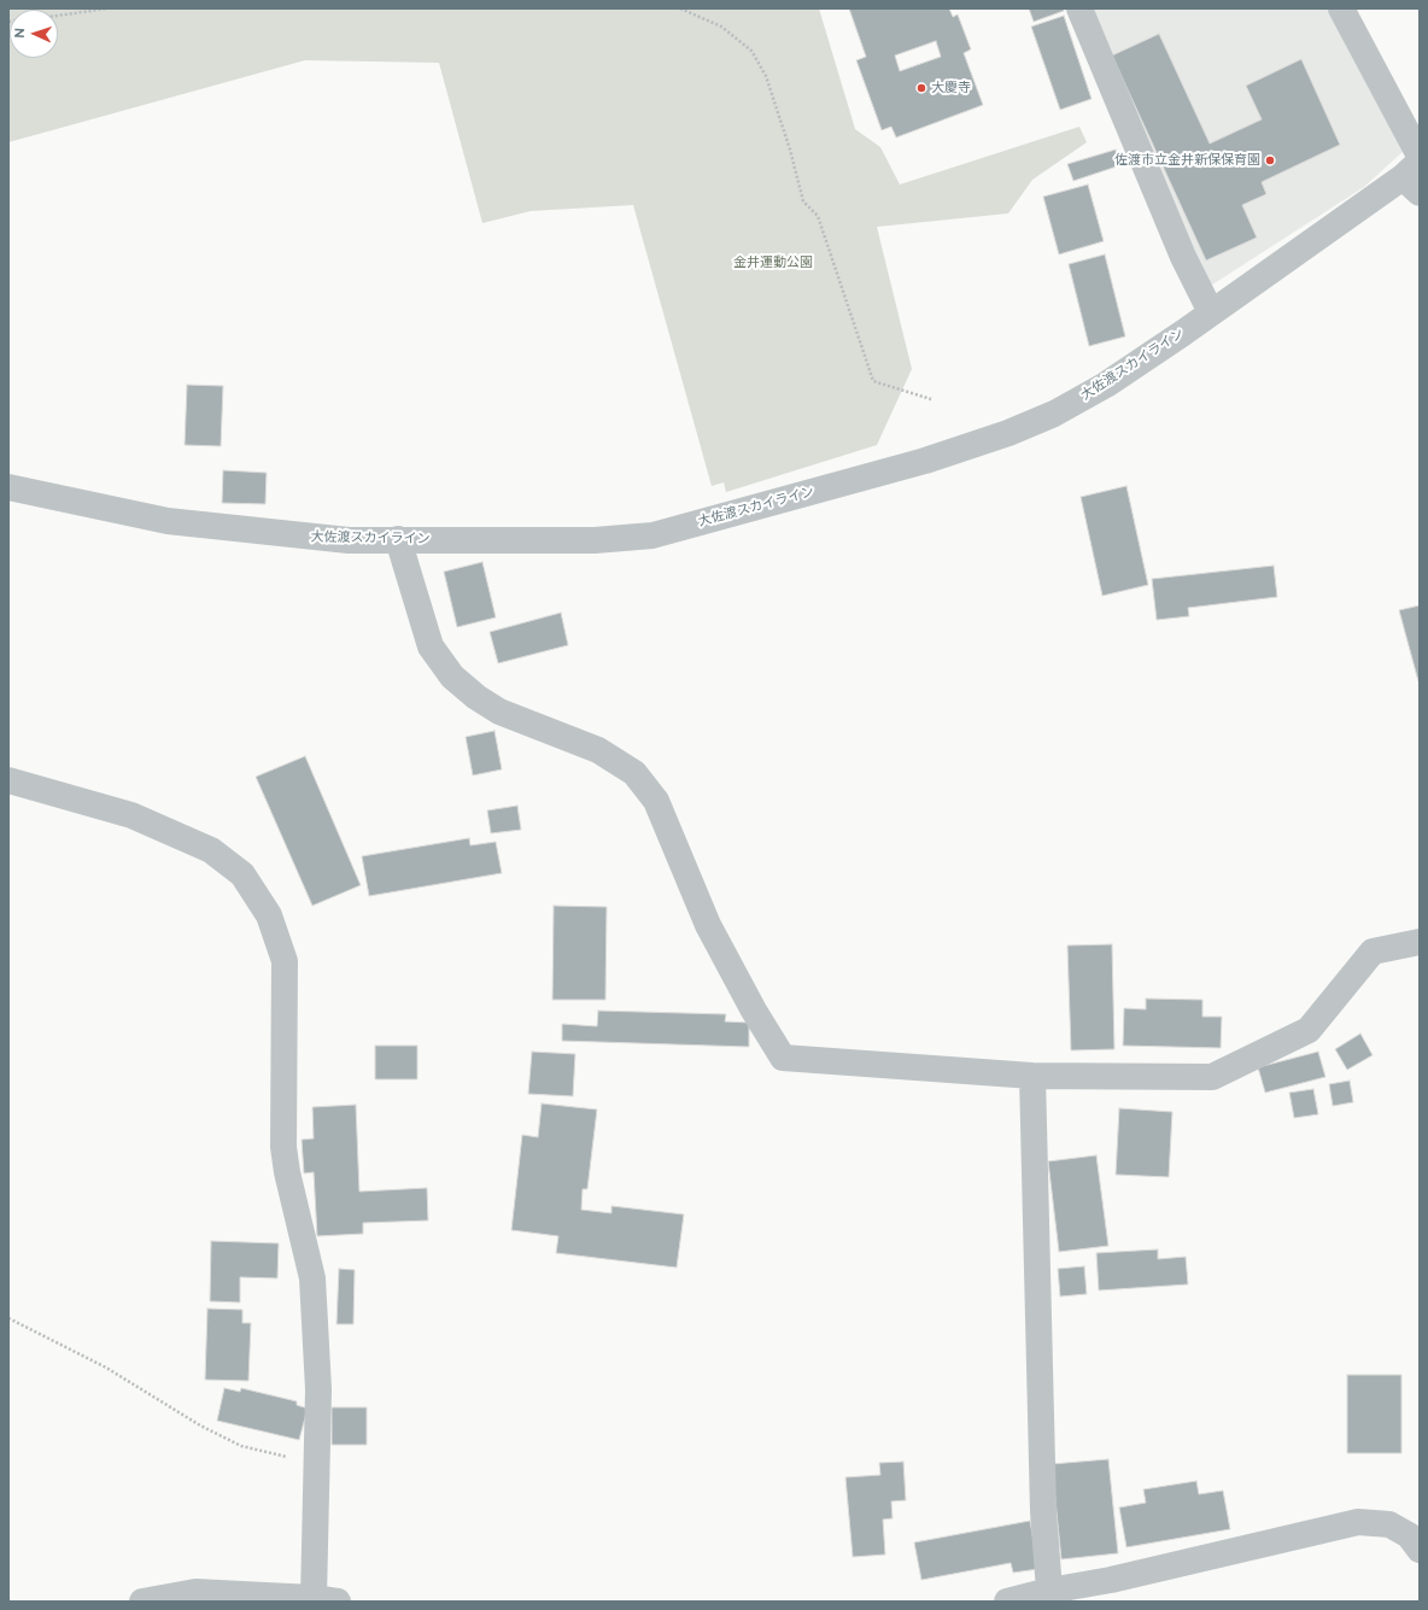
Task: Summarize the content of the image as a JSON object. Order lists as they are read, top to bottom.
{
  "streets": {
    "street": ["大佐渡スカイライン"]
  },
  "parks": ["金井運動公園"],
  "places": ["大慶寺", "佐渡市立金井新保保育園"],
  "north": "left"
}
